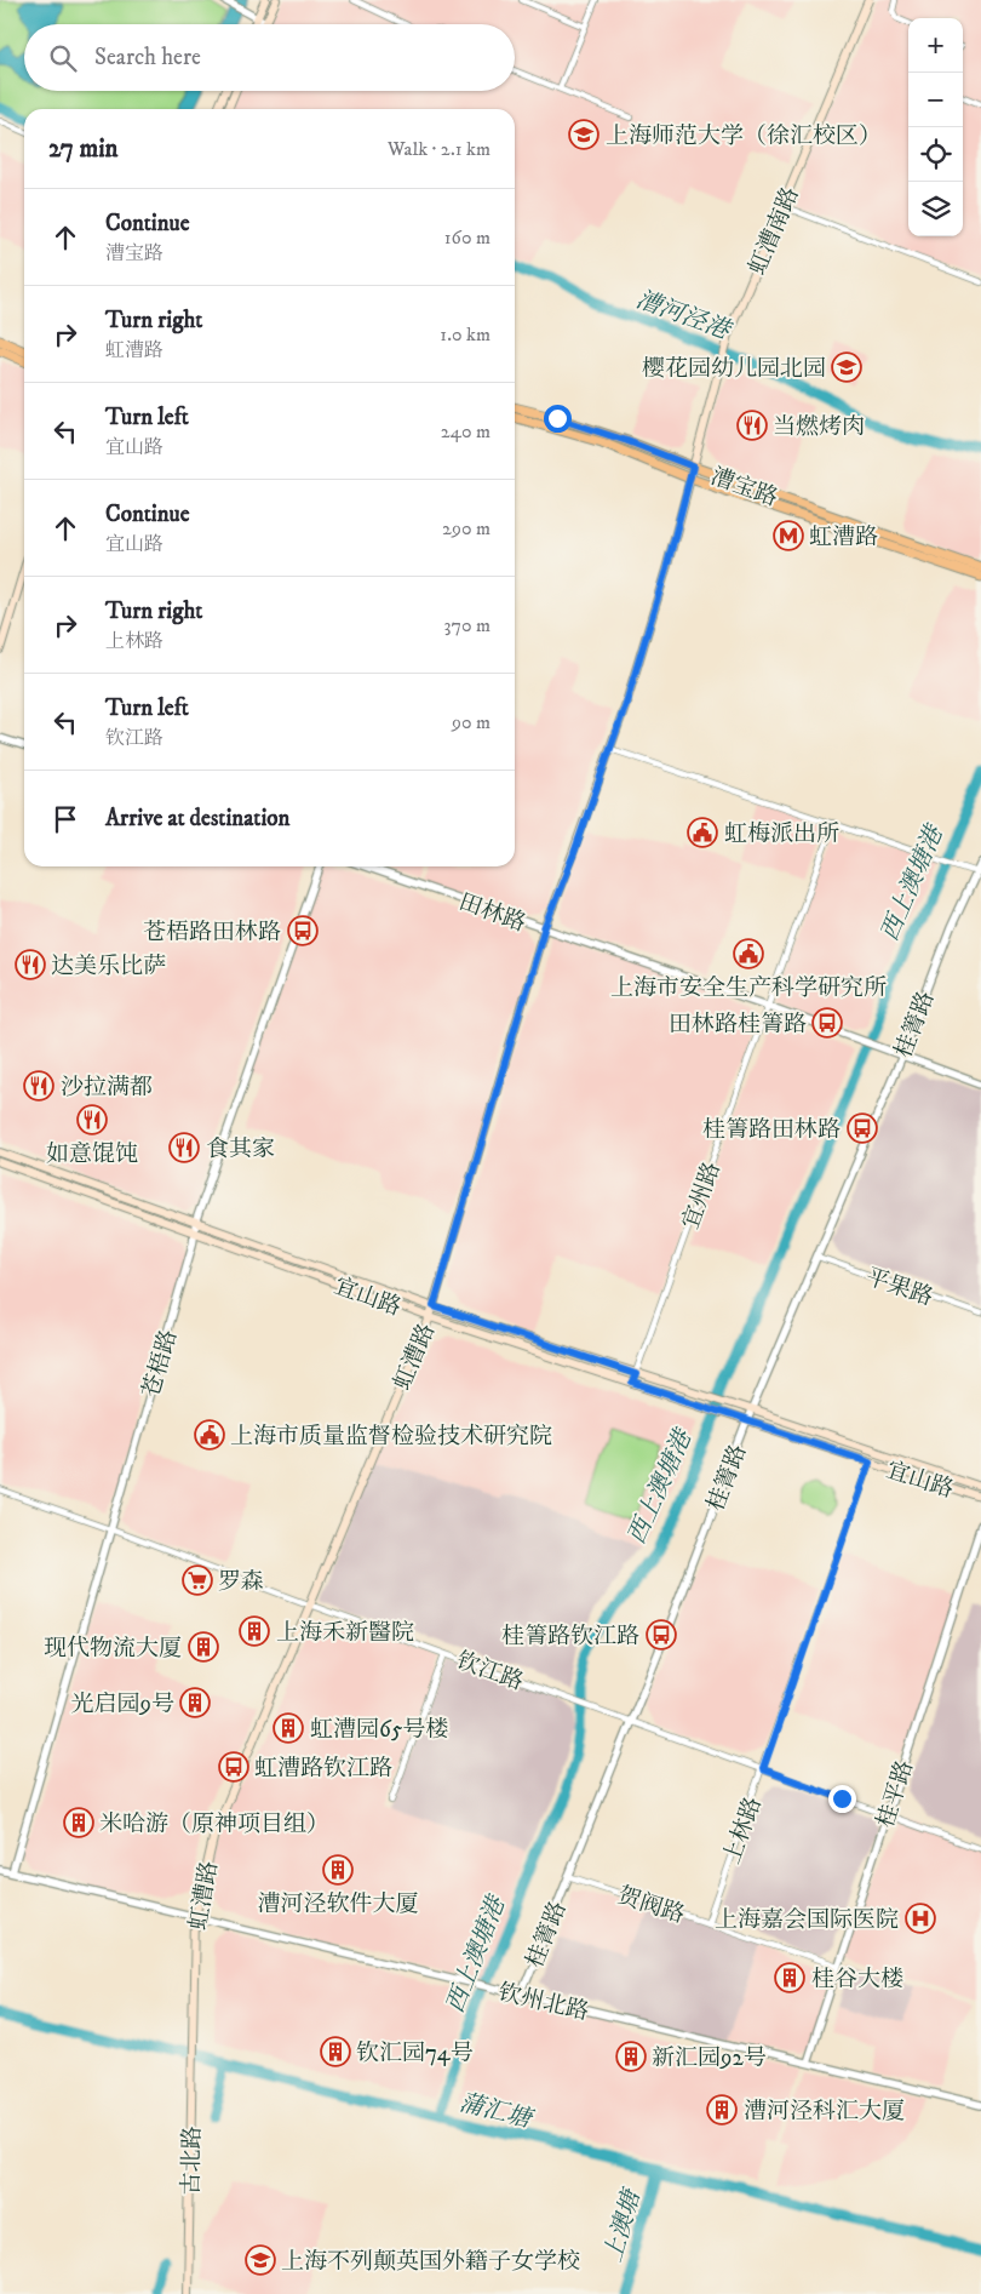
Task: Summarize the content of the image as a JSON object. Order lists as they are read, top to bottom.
{
  "streets": {
    "main road": [
      "虹漕南路",
      "漕宝路",
      "宜山路",
      "虹漕路",
      "古北路"
    ],
    "street": [
      "田林路",
      "桂箐路",
      "宜州路",
      "平果路",
      "苍梧路",
      "钦江路",
      "桂平路",
      "上林路",
      "贺阀路",
      "钦州北路"
    ]
  },
  "crossings": [
    ["虹漕南路", "漕宝路"],
    ["虹漕南路", "虹漕路"],
    ["漕宝路", "虹漕路"],
    ["田林路", "桂箐路"],
    ["田林路", "宜州路"],
    ["田林路", "虹漕路"],
    ["桂箐路", "平果路"],
    ["桂箐路", "宜山路"],
    ["桂箐路", "钦江路"],
    ["桂箐路", "贺阀路"],
    ["桂箐路", "钦州北路"],
    ["宜州路", "宜山路"],
    ["宜山路", "虹漕路"],
    ["宜山路", "苍梧路"],
    ["宜山路", "上林路"],
    ["虹漕路", "钦江路"],
    ["虹漕路", "钦州北路"],
    ["虹漕路", "古北路"],
    ["苍梧路", "钦江路"],
    ["苍梧路", "钦州北路"],
    ["钦江路", "桂平路"],
    ["钦江路", "上林路"],
    ["桂平路", "贺阀路"],
    ["桂平路", "钦州北路"],
    ["上林路", "贺阀路"]
  ],
  "water": [
    "漕河泾港",
    "西上澳塘港",
    "蒲汇塘",
    "上澳塘"
  ],
  "places": {
    "school or university": ["上海师范大学（徐汇校区）", "樱花园幼儿园北园", "上海不列颠英国外籍子女学校"],
    "restaurant": [
      "当燃烤肉",
      "达美乐比萨",
      "沙拉满都",
      "如意馄饨",
      "食其家"
    ],
    "metro station": ["虹漕路"],
    "public building": ["虹梅派出所", "上海市安全生产科学研究所", "上海市质量监督检验技术研究院"],
    "bus stop": [
      "苍梧路田林路",
      "田林路桂箐路",
      "桂箐路田林路",
      "桂箐路钦江路",
      "虹漕路钦江路"
    ],
    "supermarket": ["罗森"],
    "building": [
      "上海禾新醫院",
      "现代物流大厦",
      "光启园9号",
      "虹漕园65号楼",
      "米哈游（原神项目组）",
      "漕河泾软件大厦",
      "桂谷大楼",
      "钦汇园74号",
      "新汇园92号",
      "漕河泾科汇大厦"
    ],
    "hospital": ["上海嘉会国际医院"]
  },
  "page": {
    "map_buttons": ["+", "−"],
    "search": "Search here",
    "heading": ["27 min", "Walk · 2.1 km"],
    "list": [
      ["Continue", "漕宝路", "160 m"],
      ["Turn right", "虹漕路", "1.0 km"],
      ["Turn left", "宜山路", "240 m"],
      ["Continue", "宜山路", "290 m"],
      ["Turn right", "上林路", "370 m"],
      ["Turn left", "钦江路", "90 m"],
      "Arrive at destination"
    ]
  }
}
